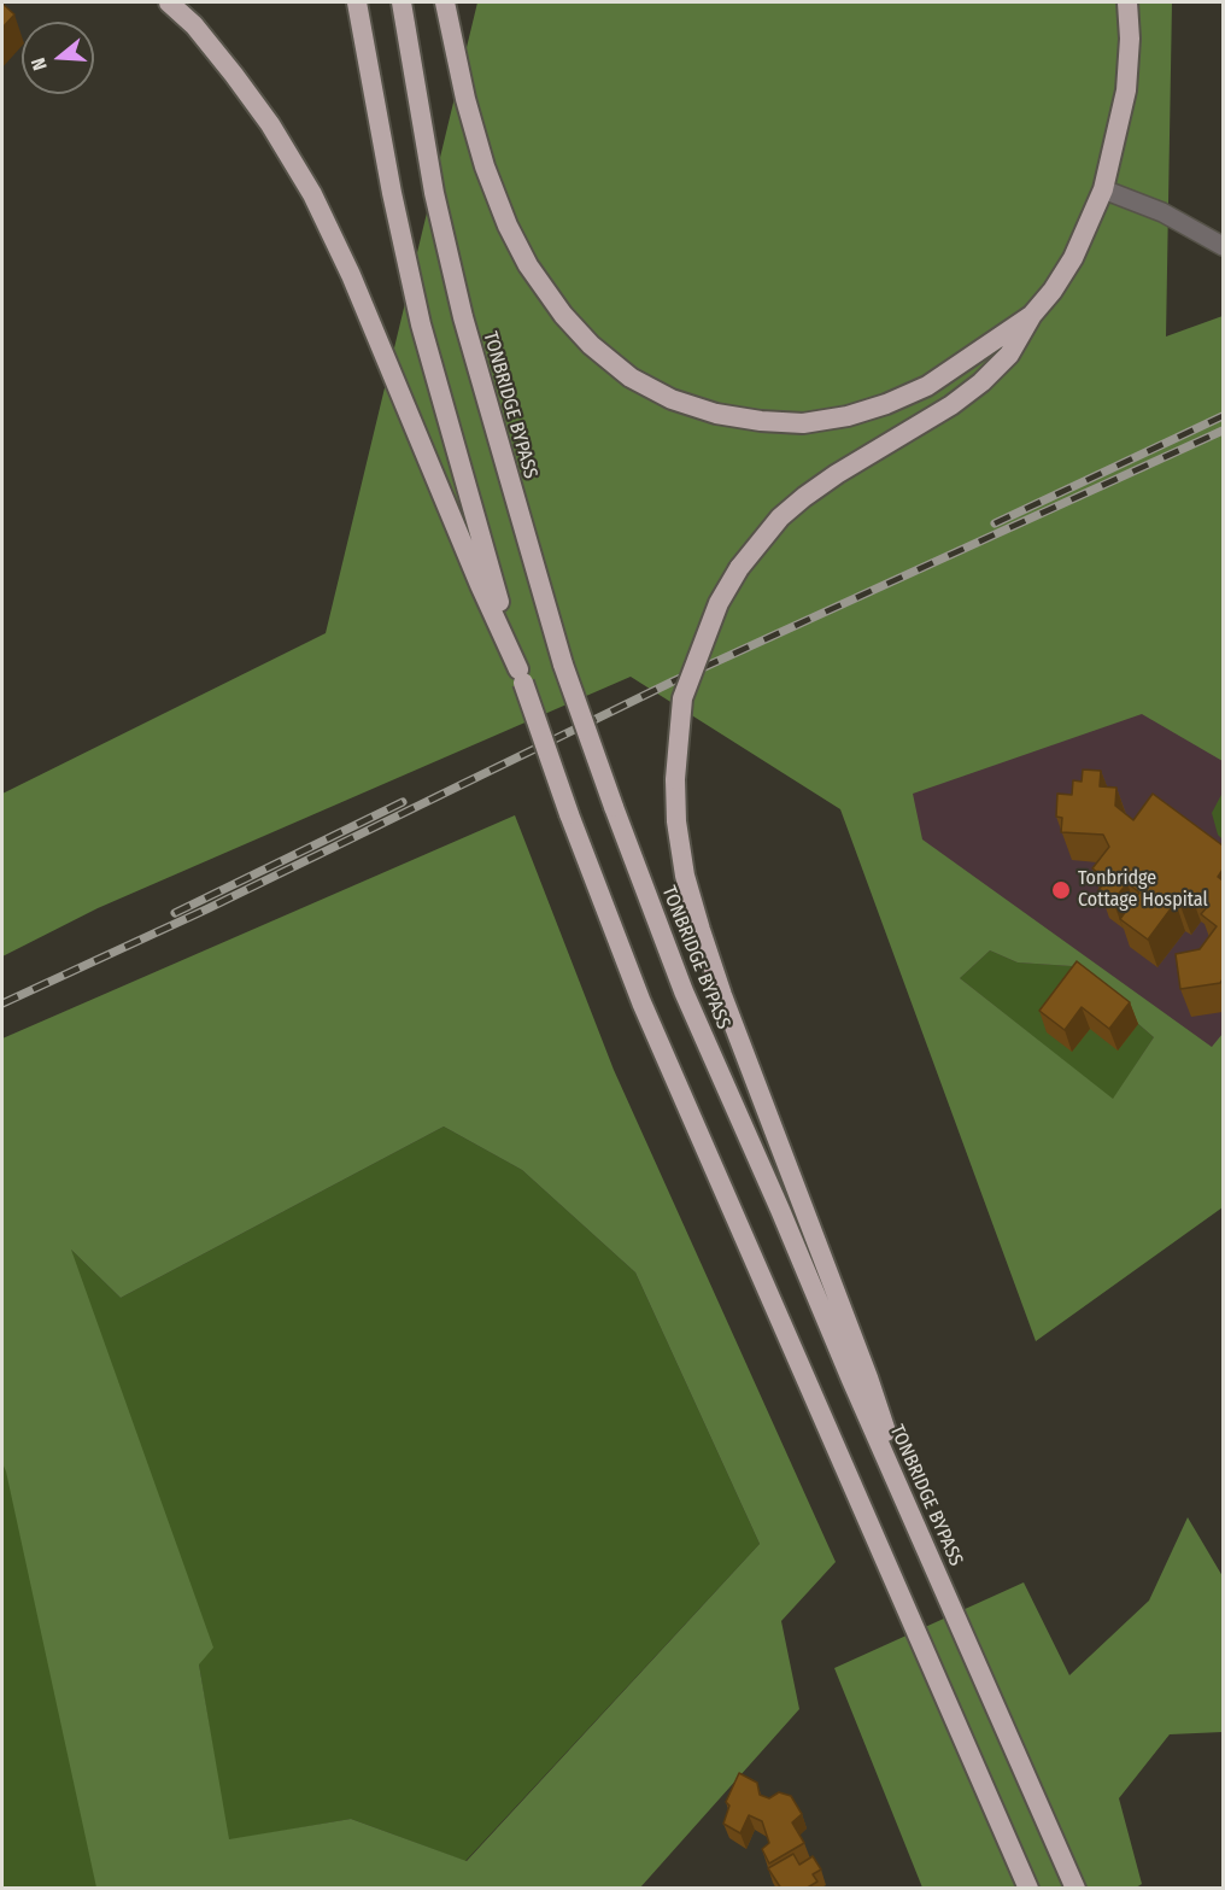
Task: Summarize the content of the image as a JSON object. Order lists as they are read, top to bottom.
{
  "streets": {
    "highway": ["TONBRIDGE BYPASS"]
  },
  "places": ["Tonbridge Cottage Hospital"],
  "north": "left"
}
